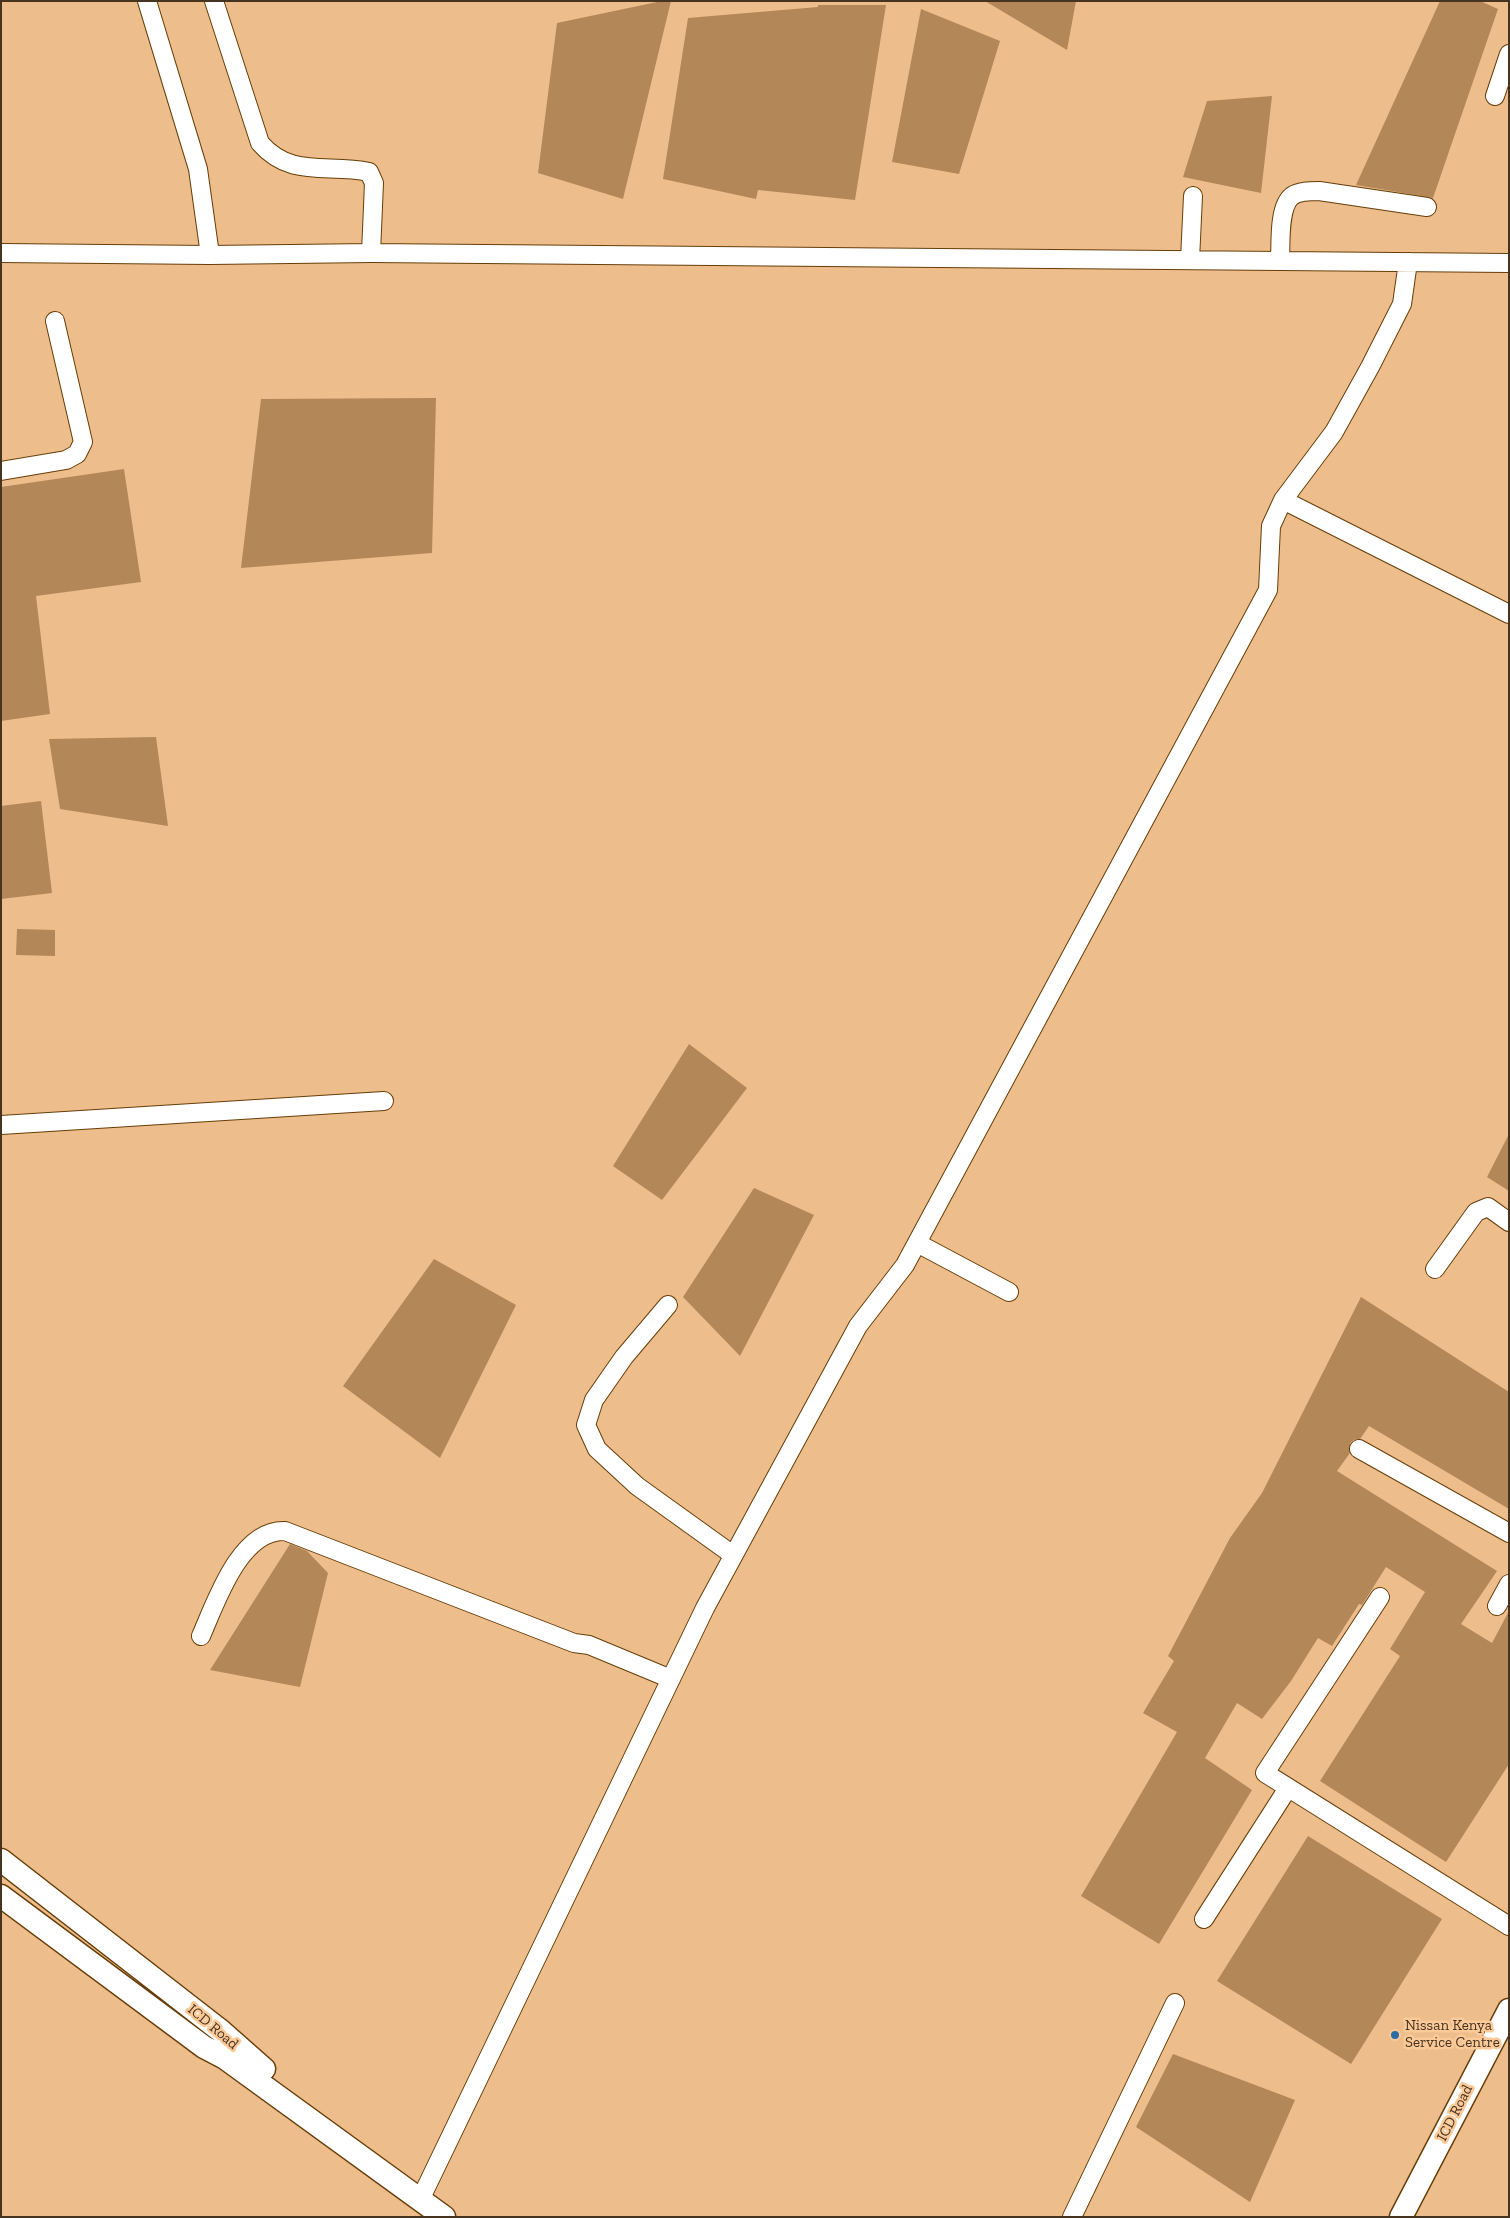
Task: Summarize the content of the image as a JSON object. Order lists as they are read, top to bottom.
{
  "streets": {
    "main road": ["ICD Road"]
  },
  "places": ["Nissan Kenya Service Centre"]
}
